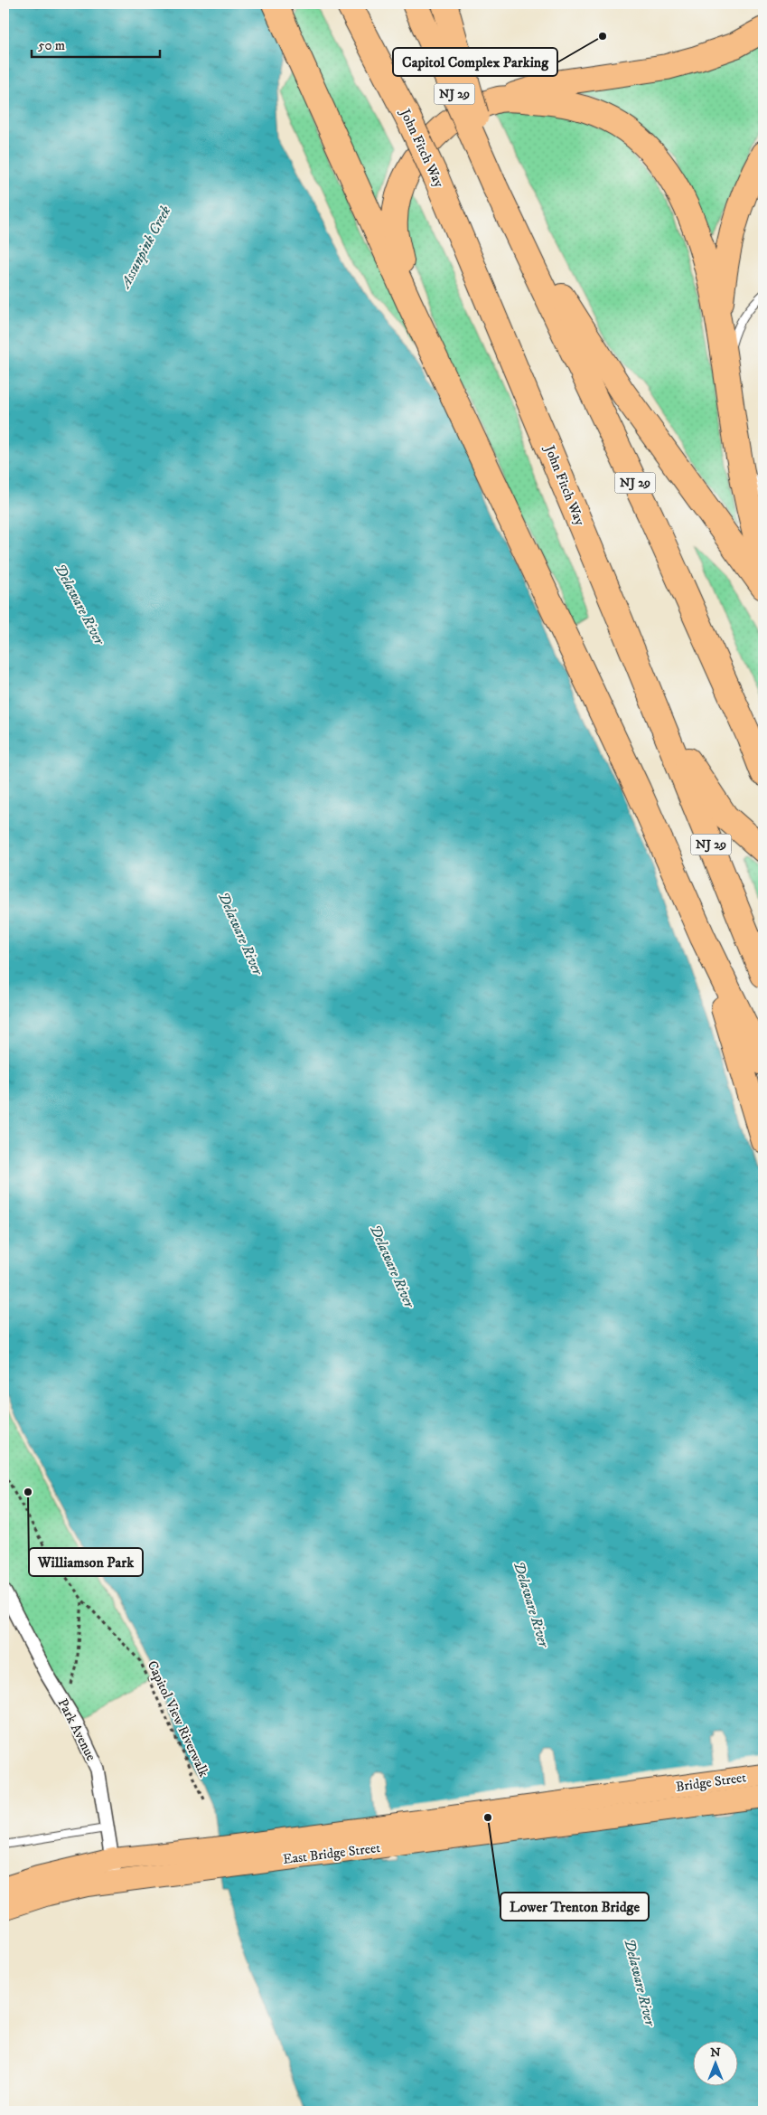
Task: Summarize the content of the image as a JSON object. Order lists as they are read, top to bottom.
{
  "streets": {
    "highway": ["NJ 29", "John Fitch Way"],
    "main road": ["Bridge Street", "East Bridge Street"],
    "street": ["Park Avenue"],
    "path": ["Capitol View Riverwalk"]
  },
  "crossings": [
    ["Park Avenue", "East Bridge Street"],
    ["Bridge Street", "East Bridge Street"]
  ],
  "water": ["Assunpink Creek", "Delaware River"],
  "places": ["Capitol Complex Parking", "Williamson Park", "Lower Trenton Bridge"],
  "scale_bar": "50 m",
  "north": "top"
}
